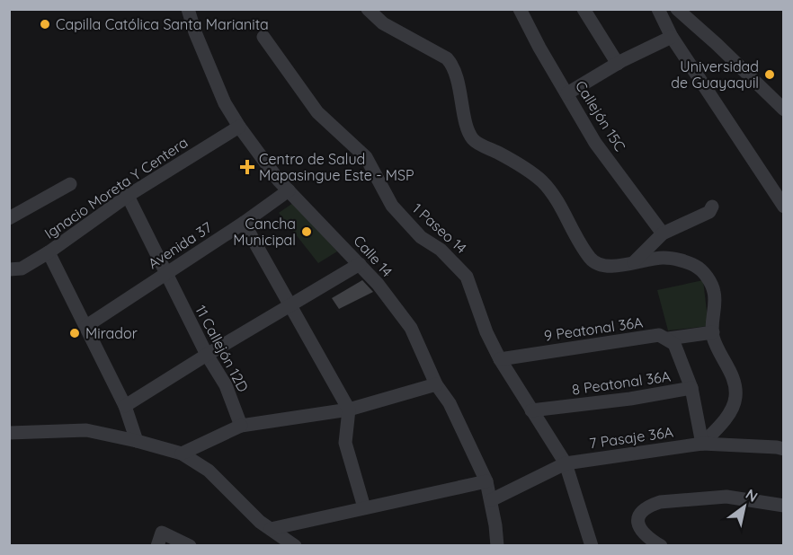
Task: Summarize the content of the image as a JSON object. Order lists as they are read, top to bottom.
{
  "streets": {
    "street": [
      "Callejón 15C",
      "Ignacio Moreta Y Centera",
      "1 Paseo 14",
      "Avenida 37",
      "Calle 14",
      "9 Peatonal 36A",
      "11 Callejón 12D",
      "8 Peatonal 36A",
      "7 Pasaje 36A"
    ]
  },
  "crossings": [
    ["Ignacio Moreta Y Centera", "Calle 14"],
    ["Ignacio Moreta Y Centera", "11 Callejón 12D"],
    ["1 Paseo 14", "9 Peatonal 36A"],
    ["1 Paseo 14", "8 Peatonal 36A"],
    ["1 Paseo 14", "7 Pasaje 36A"],
    ["Avenida 37", "Calle 14"],
    ["Avenida 37", "11 Callejón 12D"],
    ["Calle 14", "7 Pasaje 36A"],
    ["8 Peatonal 36A", "7 Pasaje 36A"]
  ],
  "places": {
    "other": [
      "Capilla Católica Santa Marianita",
      "Universidad de Guayaquil",
      "Cancha Municipal",
      "Mirador"
    ],
    "health": ["Centro de Salud Mapasingue Este - MSP"]
  },
  "north": "top right"
}
